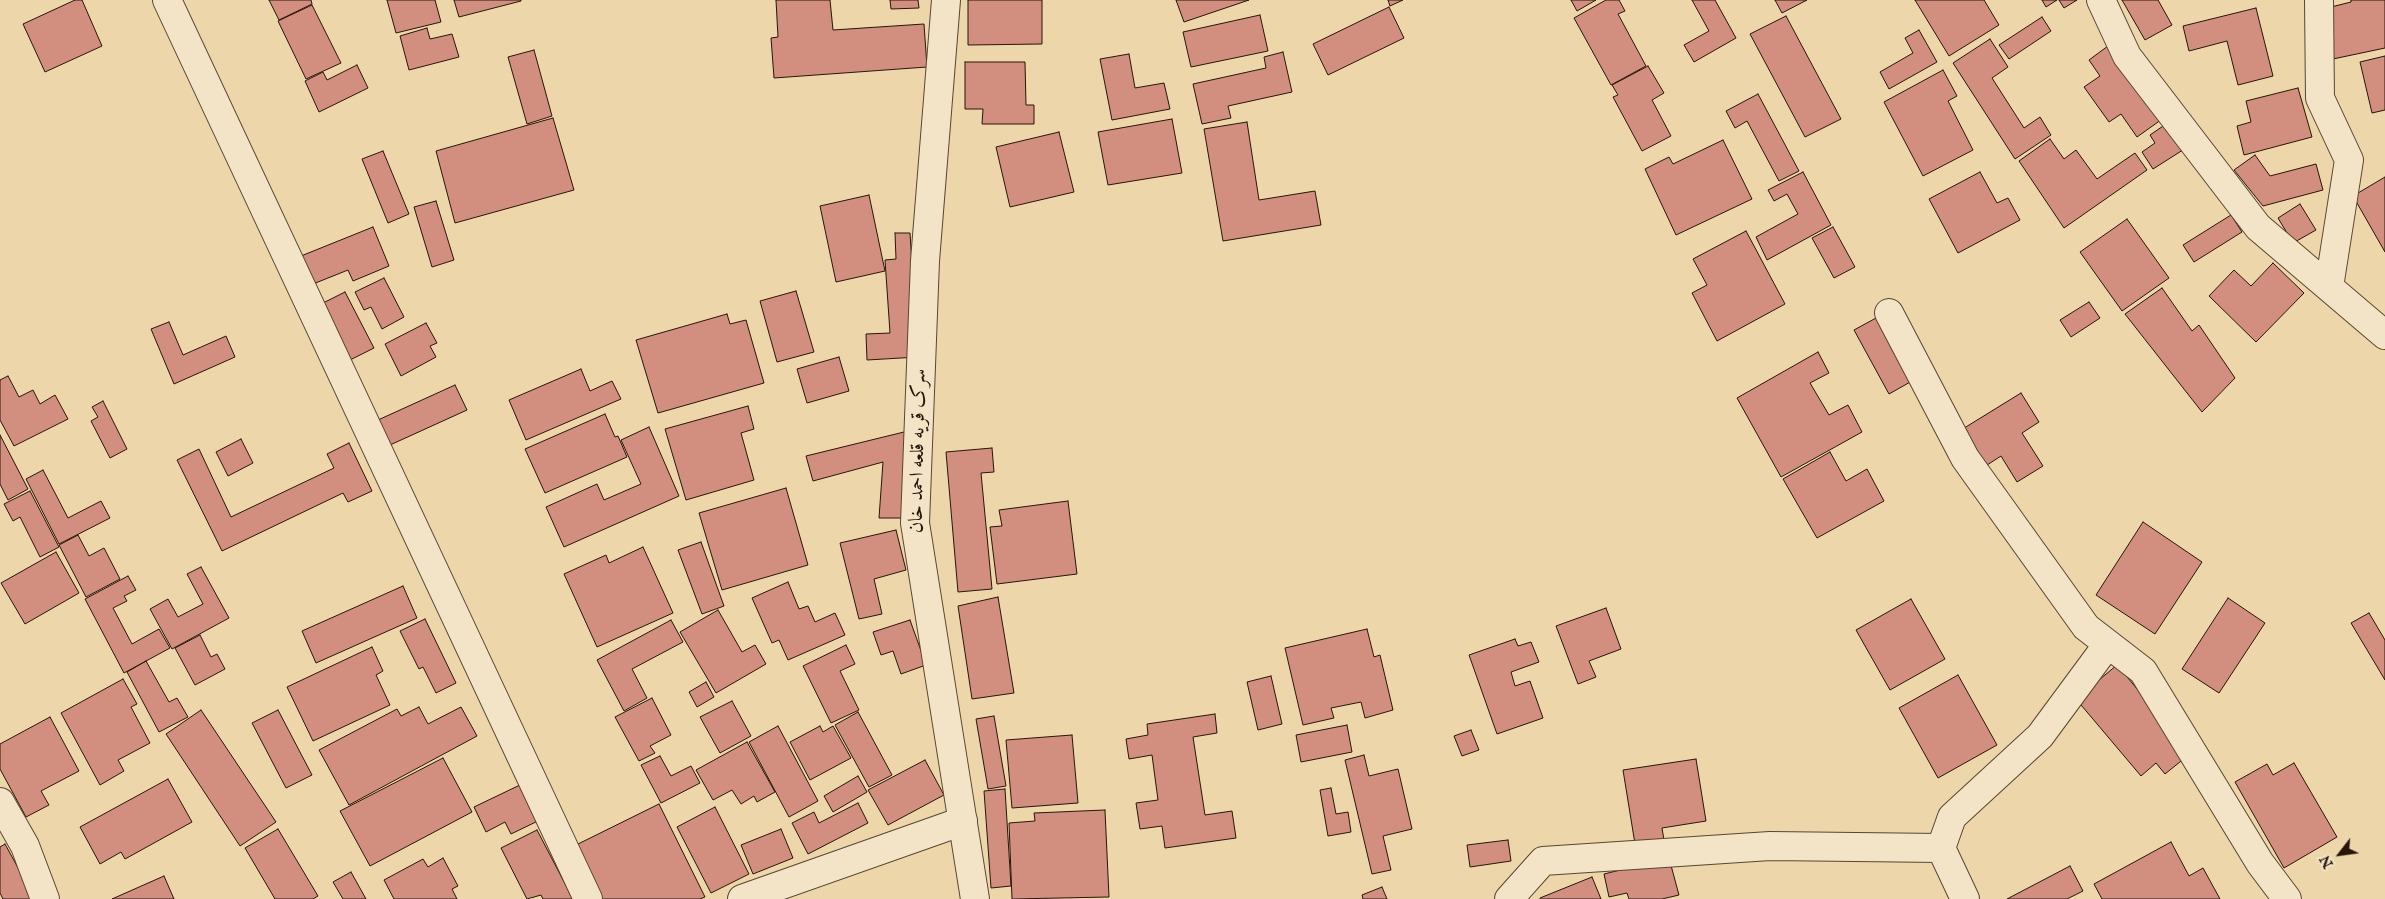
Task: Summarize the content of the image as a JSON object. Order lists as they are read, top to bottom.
{
  "streets": {
    "street": ["سرک قریه قلعه احمد خان"]
  },
  "north": "bottom left"
}
